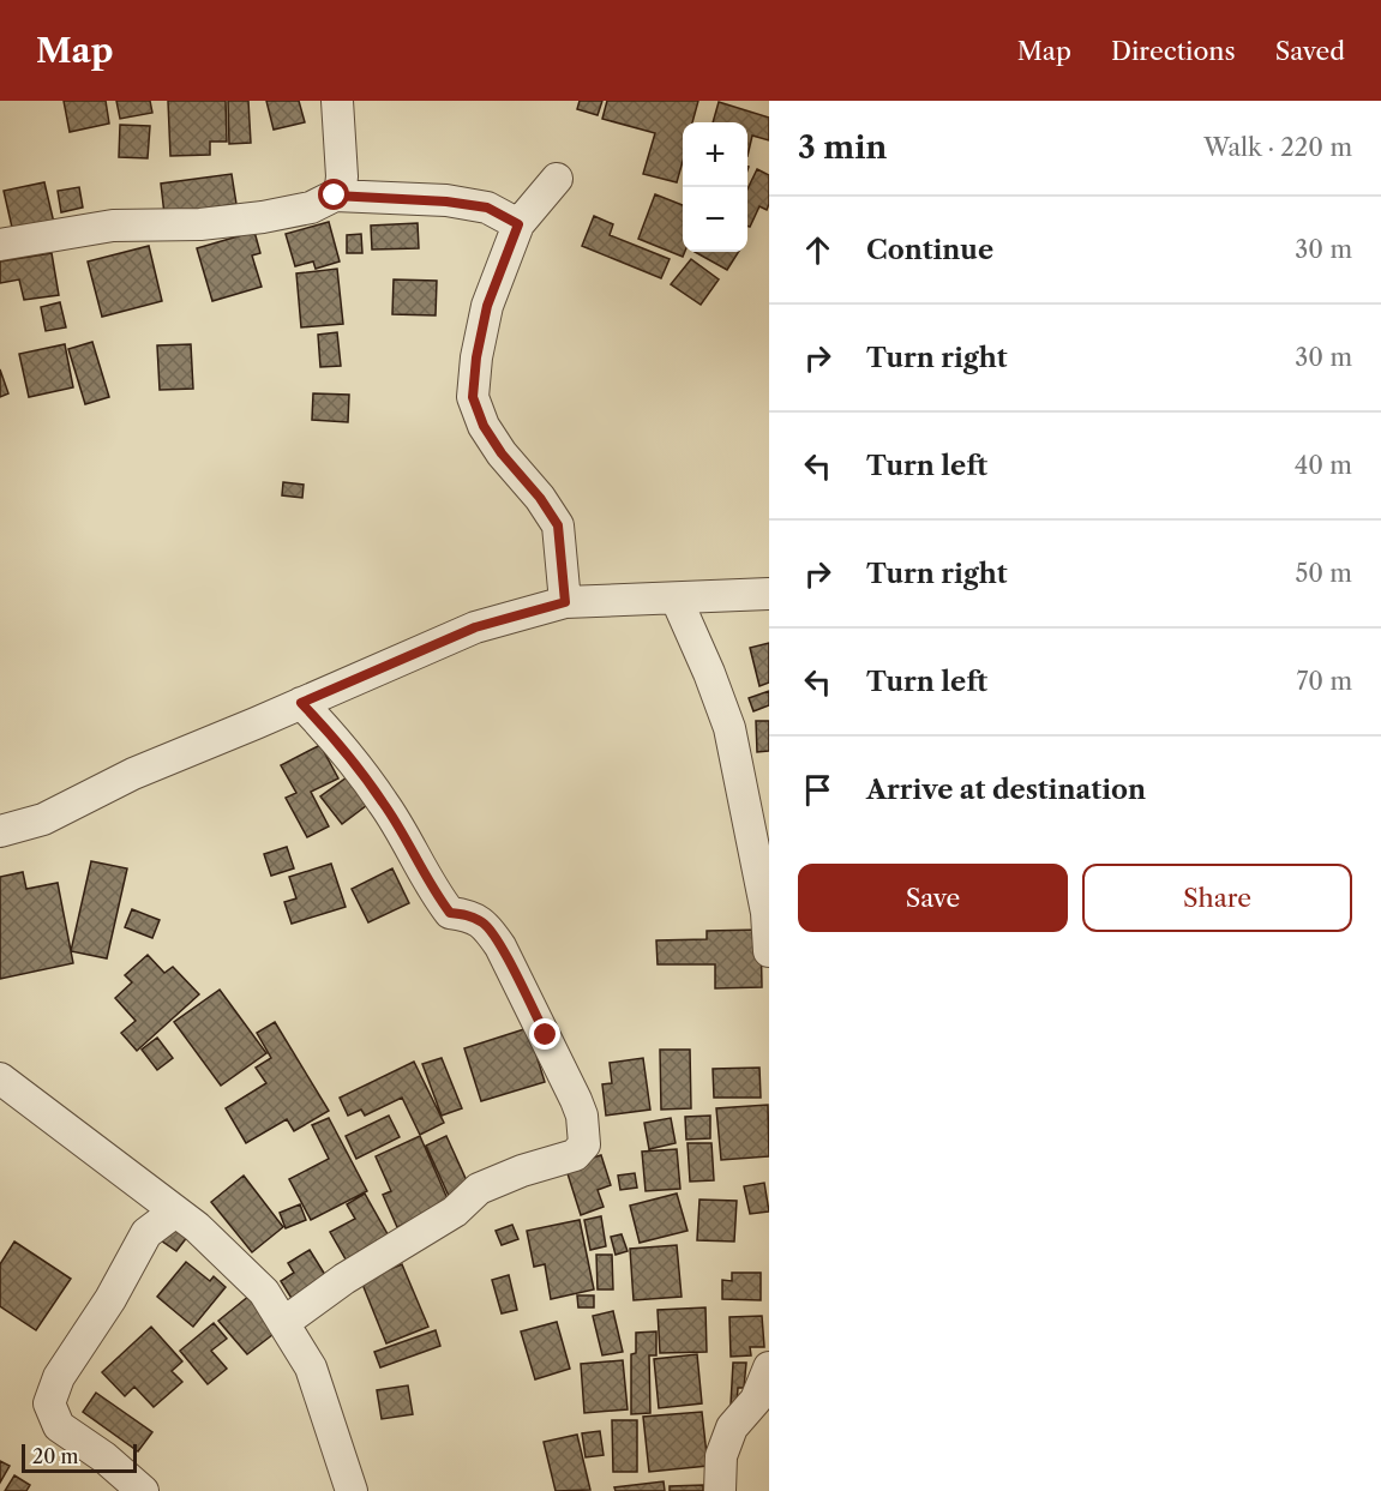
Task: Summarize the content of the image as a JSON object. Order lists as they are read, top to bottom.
{
  "scale_bar": "20 m",
  "page": {
    "header": "Map",
    "nav": ["Map", "Directions", "Saved"],
    "heading": ["3 min", "Walk · 220 m"],
    "map_buttons": ["+", "−"],
    "list": [
      ["Continue", "30 m"],
      ["Turn right", "30 m"],
      ["Turn left", "40 m"],
      ["Turn right", "50 m"],
      ["Turn left", "70 m"],
      "Arrive at destination"
    ],
    "buttons": ["Save", "Share"],
    "scale": "20 m"
  }
}
